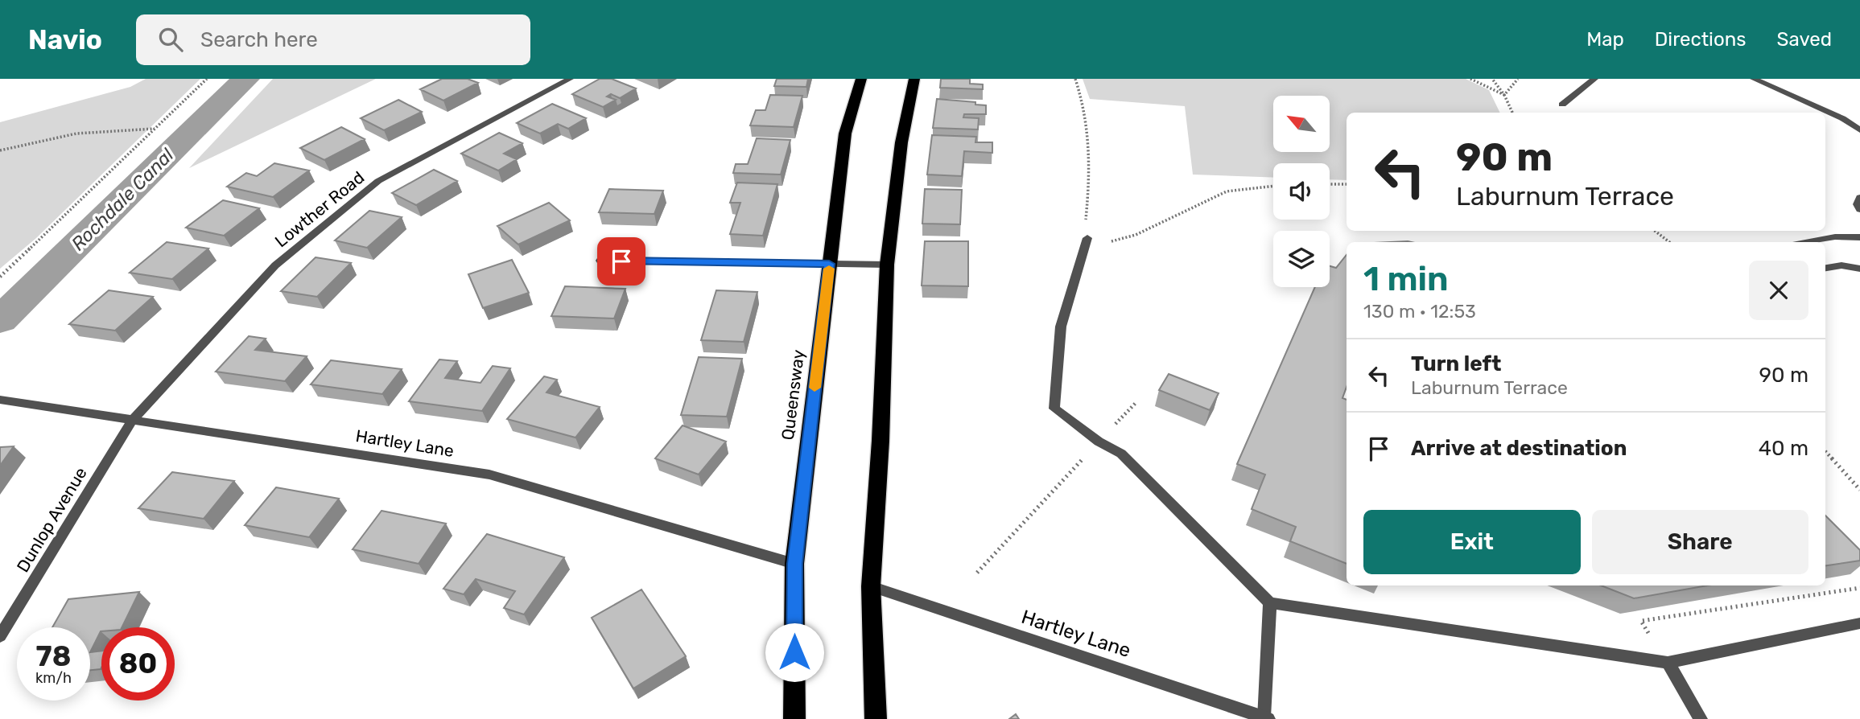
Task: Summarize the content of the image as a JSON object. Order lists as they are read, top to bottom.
{
  "streets": {
    "highway": ["Queensway"],
    "street": ["Lowther Road", "Hartley Lane", "Dunlop Avenue"]
  },
  "crossings": [
    ["Lowther Road", "Hartley Lane"],
    ["Lowther Road", "Dunlop Avenue"],
    ["Queensway", "Hartley Lane"],
    ["Hartley Lane", "Dunlop Avenue"]
  ],
  "water": ["Rochdale Canal"],
  "north": "top left",
  "page": {
    "header": "Navio",
    "search": "Search here",
    "nav": ["Map", "Directions", "Saved"],
    "turn": ["90 m", "Laburnum Terrace"],
    "heading": ["1 min", "130 m · 12:53"],
    "list": [
      {
        "name": "Turn left",
        "note": "Laburnum Terrace",
        "value": "90 m"
      },
      {
        "name": "Arrive at destination",
        "value": "40 m"
      }
    ],
    "buttons": ["Exit", "Share"],
    "speed": "78 km/h",
    "limit": "80"
  }
}
